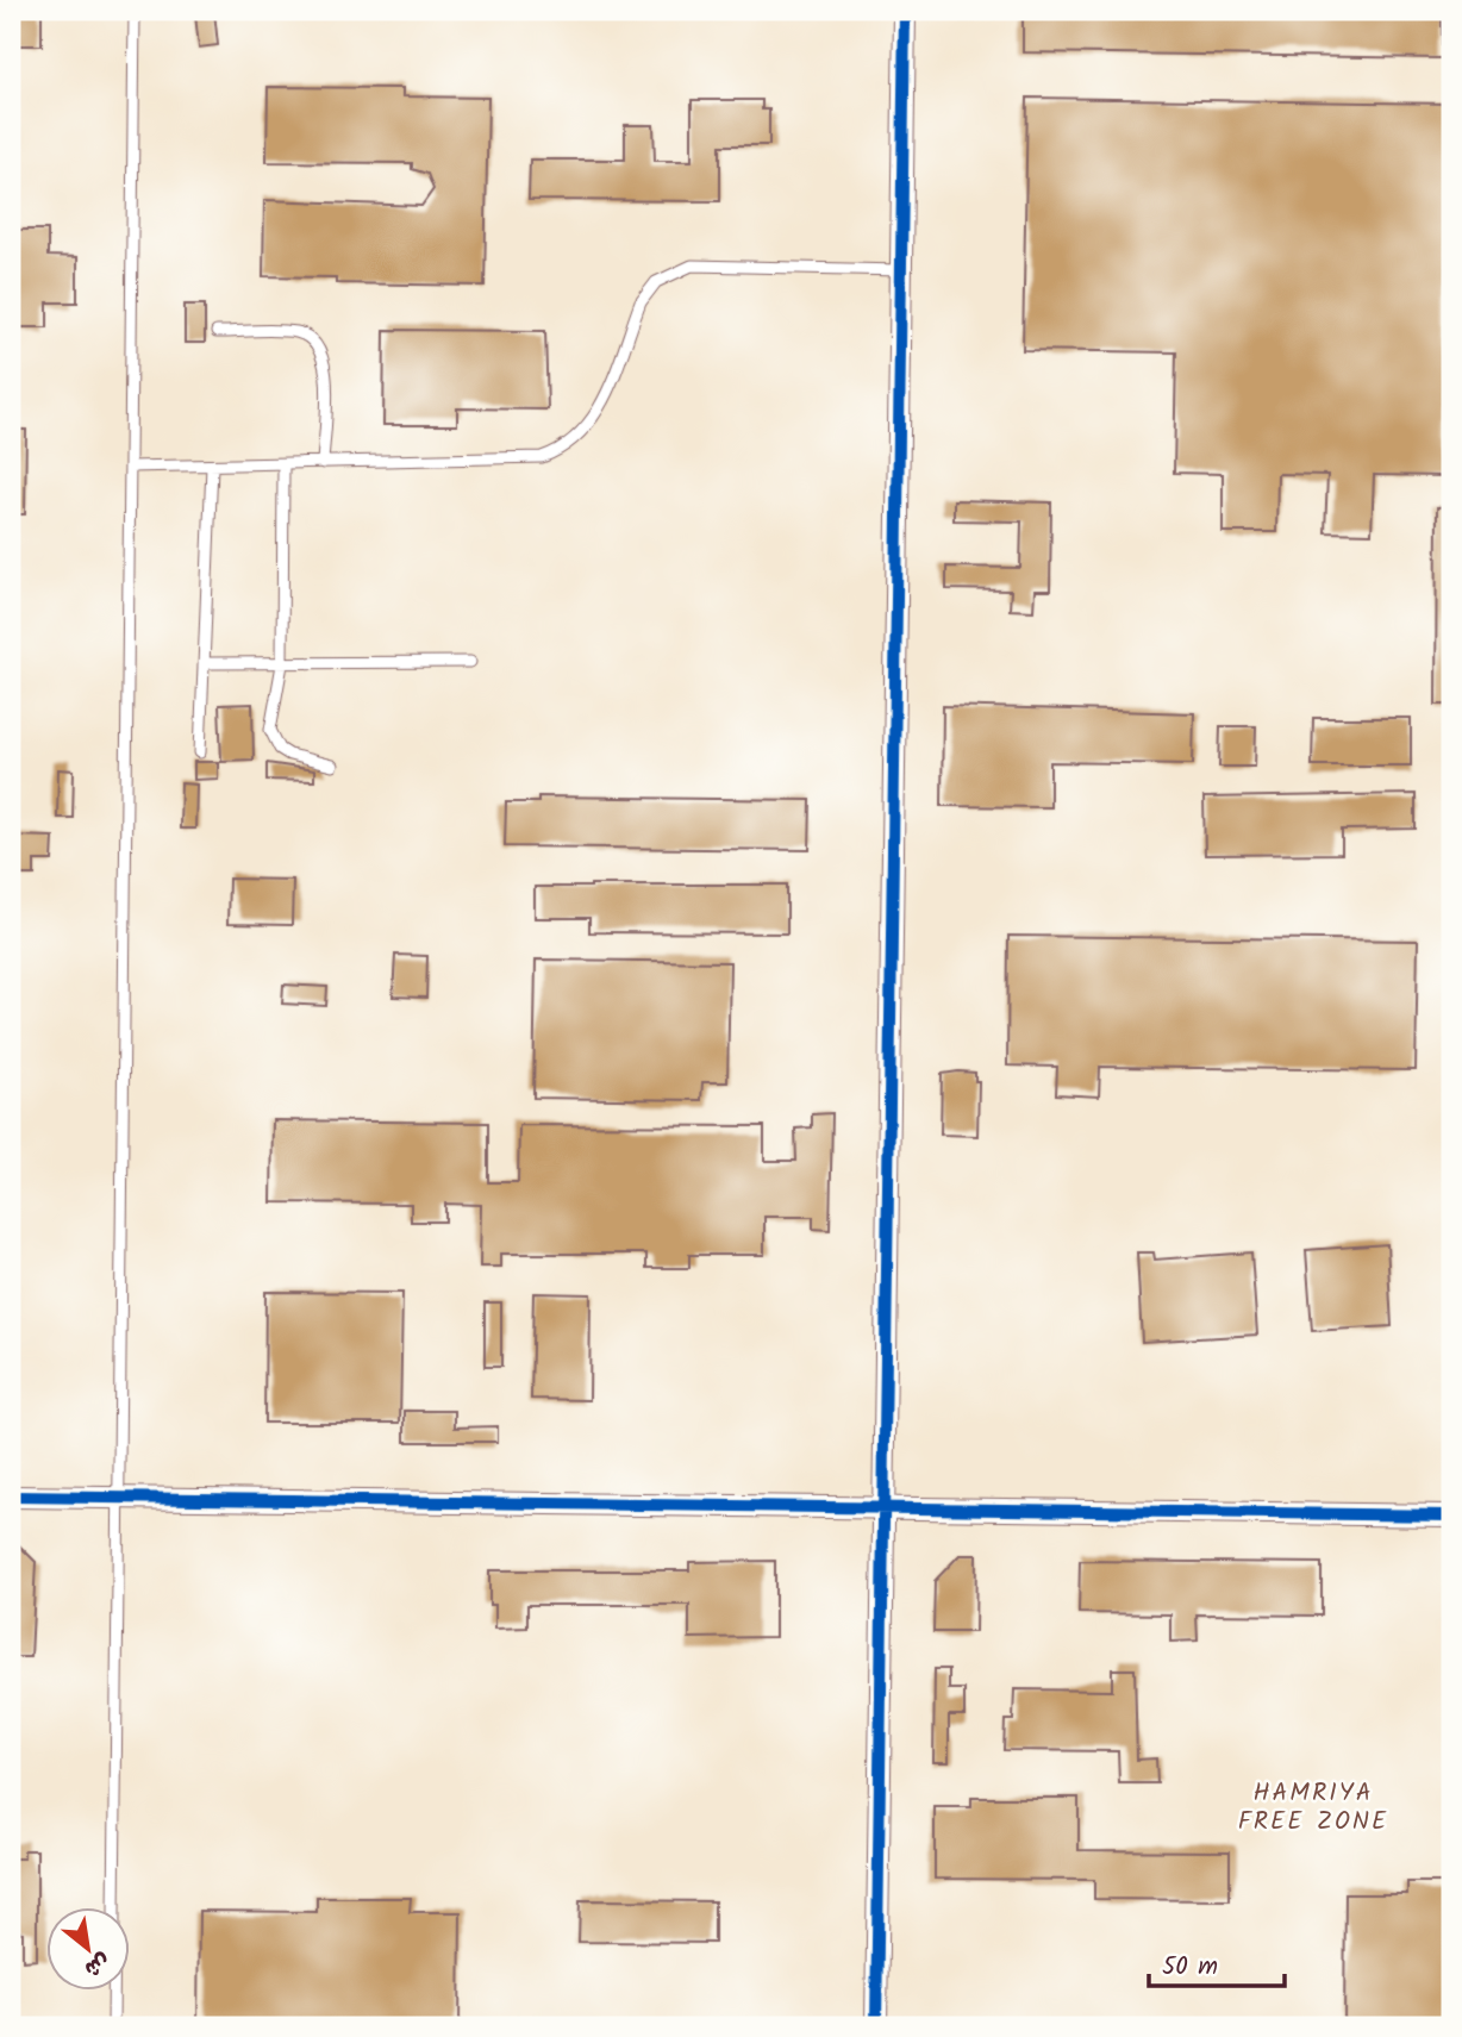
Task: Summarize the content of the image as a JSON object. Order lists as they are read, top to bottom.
{
  "districts": ["HAMRIYA FREE ZONE"],
  "scale_bar": "50 m",
  "north": "bottom right"
}
